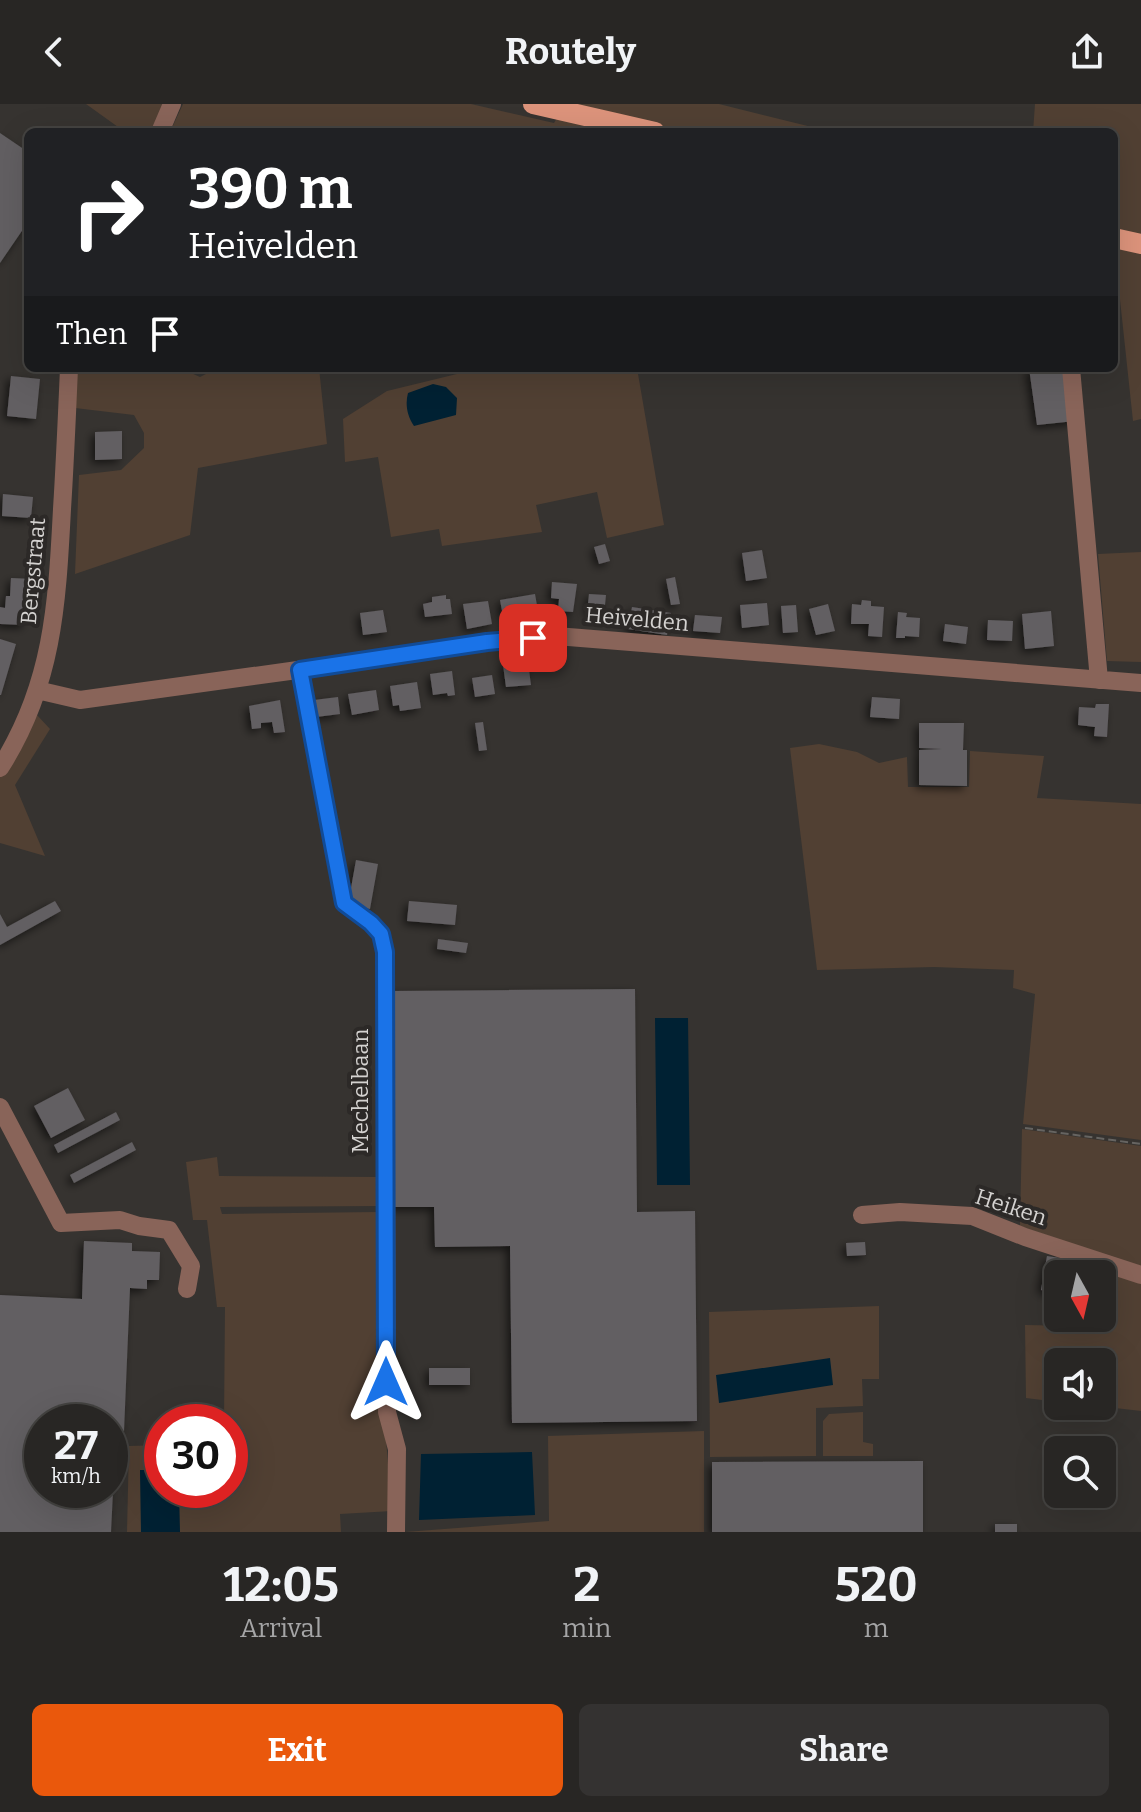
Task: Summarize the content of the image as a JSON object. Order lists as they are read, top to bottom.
{
  "streets": {
    "street": [
      "Bergstraat",
      "Heivelden",
      "Mechelbaan",
      "Heiken"
    ]
  },
  "crossings": [
    ["Bergstraat", "Heivelden"],
    ["Heivelden", "Mechelbaan"]
  ],
  "north": "bottom",
  "page": {
    "header": "Routely",
    "turn": ["390 m", "Heivelden"],
    "then": "Then",
    "speed": "27 km/h",
    "limit": "30",
    "eta": [
      "12:05",
      "Arrival",
      "2",
      "min",
      "520",
      "m"
    ],
    "buttons": ["Exit", "Share"]
  }
}
